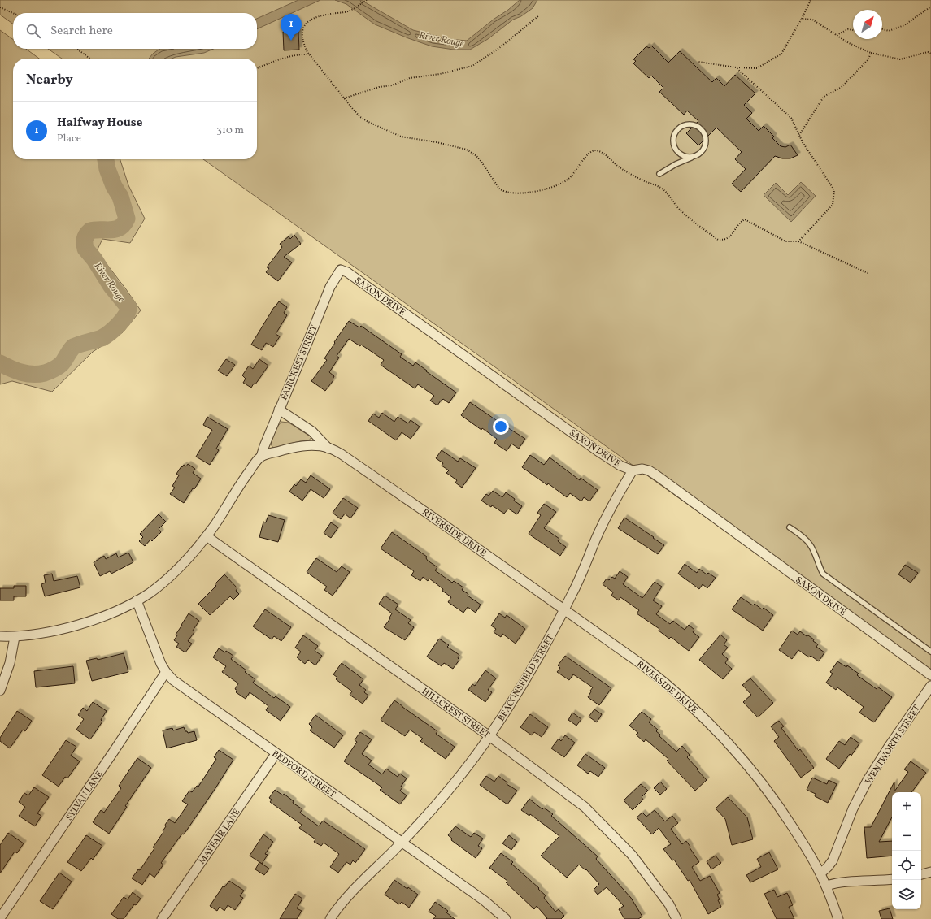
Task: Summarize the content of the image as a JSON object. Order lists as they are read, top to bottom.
{
  "streets": {
    "street": [
      "SAXON DRIVE",
      "FAIRCREST STREET",
      "RIVERSIDE DRIVE",
      "BEACONSFIELD STREET",
      "HILLCREST STREET",
      "WENTWORTH STREET",
      "BEDFORD STREET",
      "SYLVAN LANE",
      "MAYFAIR LANE"
    ]
  },
  "crossings": [
    ["SAXON DRIVE", "FAIRCREST STREET"],
    ["SAXON DRIVE", "BEACONSFIELD STREET"],
    ["FAIRCREST STREET", "RIVERSIDE DRIVE"],
    ["RIVERSIDE DRIVE", "BEACONSFIELD STREET"],
    ["RIVERSIDE DRIVE", "WENTWORTH STREET"],
    ["BEACONSFIELD STREET", "HILLCREST STREET"],
    ["BEACONSFIELD STREET", "BEDFORD STREET"],
    ["BEDFORD STREET", "SYLVAN LANE"],
    ["BEDFORD STREET", "MAYFAIR LANE"]
  ],
  "water": ["River Rouge"],
  "north": "top right",
  "page": {
    "search": "Search here",
    "pins": "1",
    "heading": "Nearby",
    "list": [
      {
        "mark": "1",
        "name": "Halfway House",
        "note": "Place",
        "value": "310 m"
      }
    ],
    "map_buttons": ["+", "−"]
  }
}
